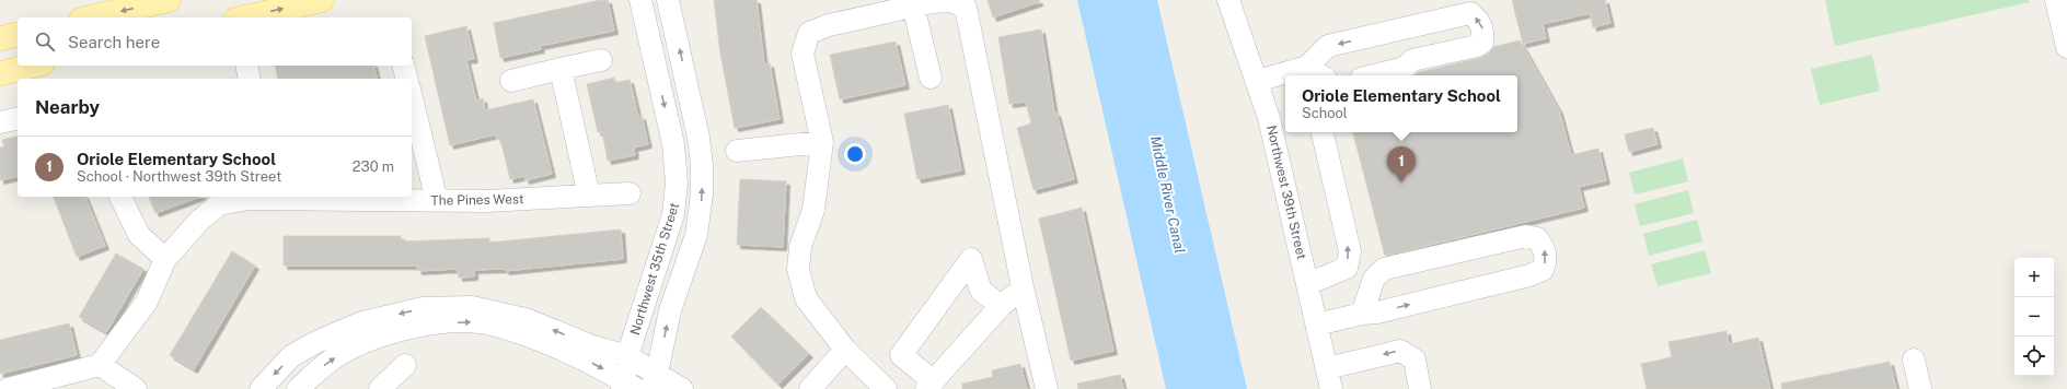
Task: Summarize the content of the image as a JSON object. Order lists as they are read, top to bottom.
{
  "streets": {
    "street": ["Northwest 39th Street", "The Pines West", "Northwest 35th Street"]
  },
  "water": ["Middle River Canal"],
  "page": {
    "search": "Search here",
    "popup": ["Oriole Elementary School", "School"],
    "heading": "Nearby",
    "list": [
      {
        "mark": "1",
        "name": "Oriole Elementary School",
        "note": "School · Northwest 39th Street",
        "value": "230 m"
      }
    ],
    "pins": "1",
    "map_buttons": ["+", "−"]
  }
}
